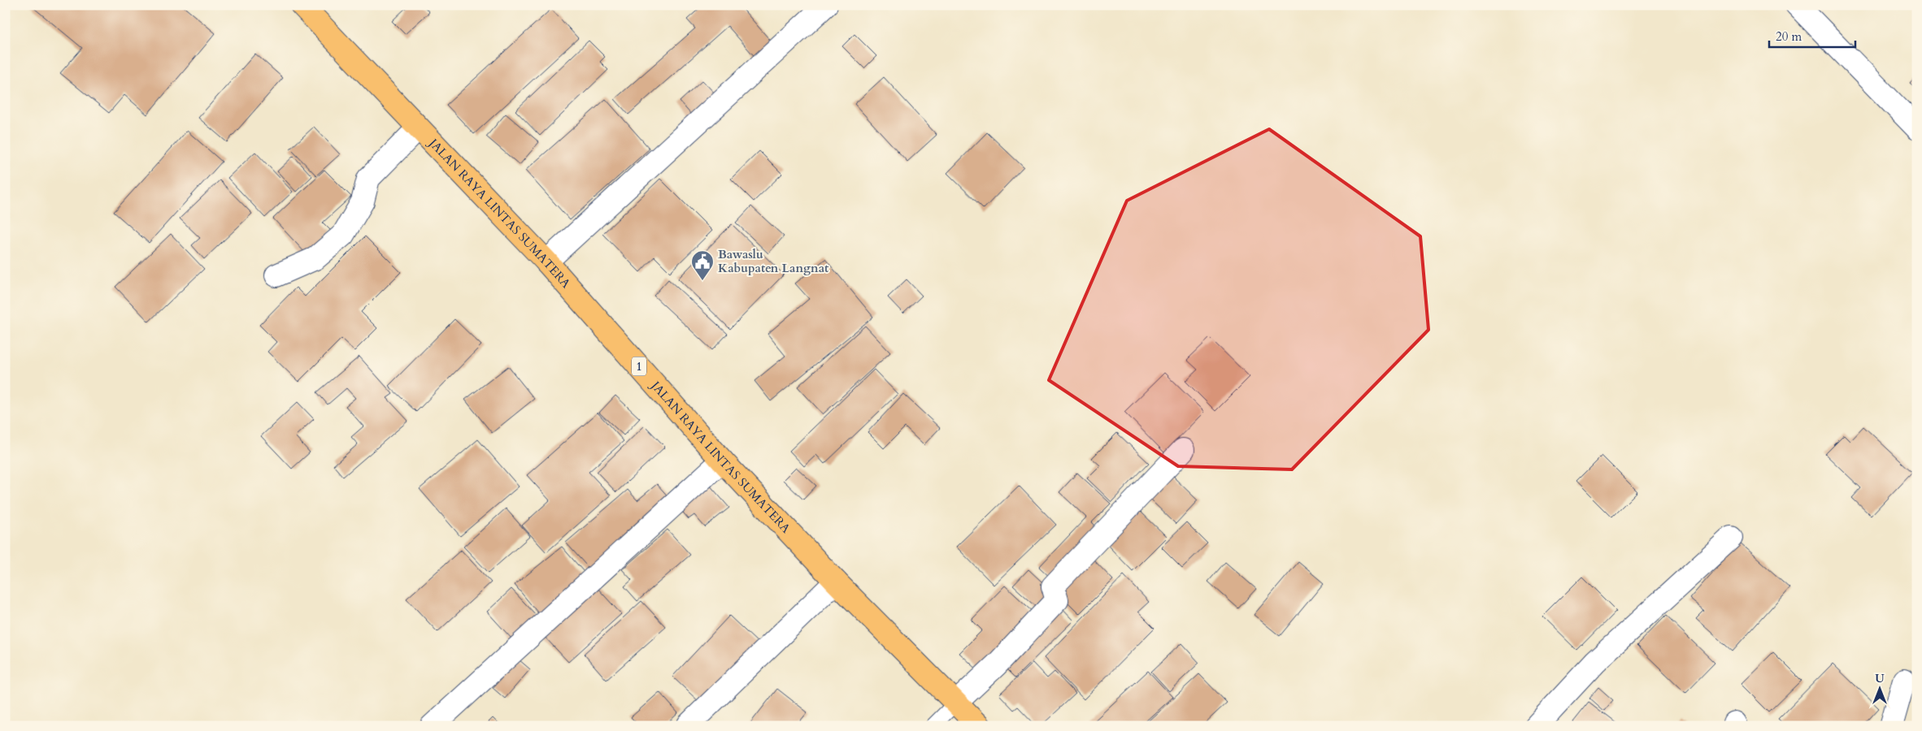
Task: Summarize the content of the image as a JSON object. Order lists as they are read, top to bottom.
{
  "streets": {
    "highway": ["JALAN RAYA LINTAS SUMATERA", "1"]
  },
  "places": {
    "public building": ["Bawaslu Kabupaten Langnat"]
  },
  "scale_bar": "20 m",
  "north": "top"
}
